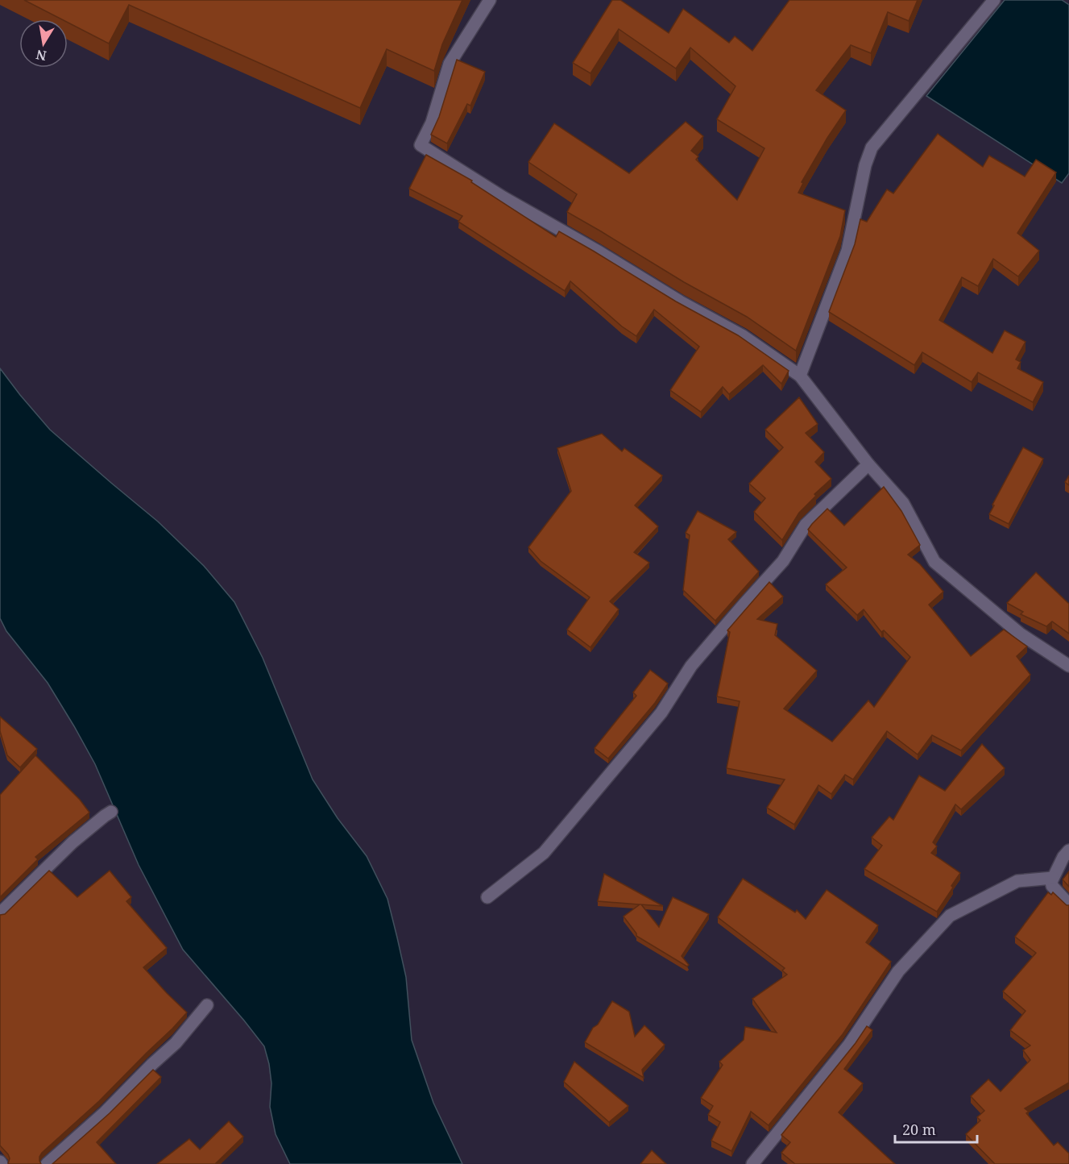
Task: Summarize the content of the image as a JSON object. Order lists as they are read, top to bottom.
{
  "scale_bar": "20 m",
  "north": "bottom"
}
